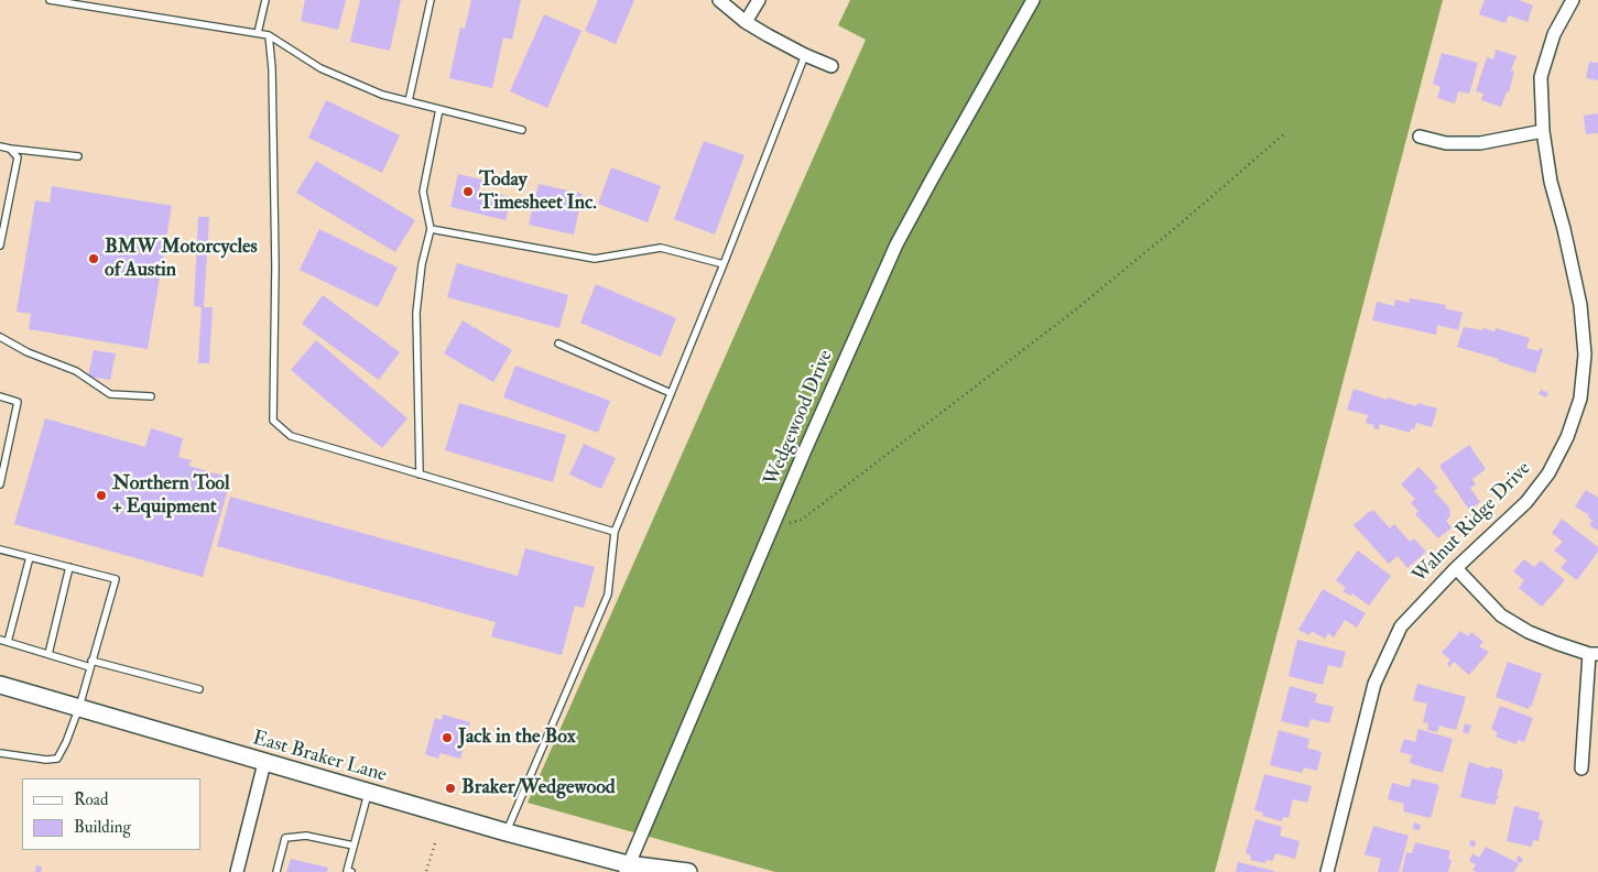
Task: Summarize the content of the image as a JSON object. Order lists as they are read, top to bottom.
{
  "streets": {
    "main road": ["East Braker Lane"],
    "street": ["Wedgewood Drive", "Walnut Ridge Drive"]
  },
  "crossings": [
    ["Wedgewood Drive", "East Braker Lane"]
  ],
  "places": [
    "Today Timesheet Inc.",
    "BMW Motorcycles of Austin",
    "Northern Tool + Equipment",
    "Jack in the Box",
    "Braker/Wedgewood"
  ],
  "legend": ["Road", "Building"]
}
